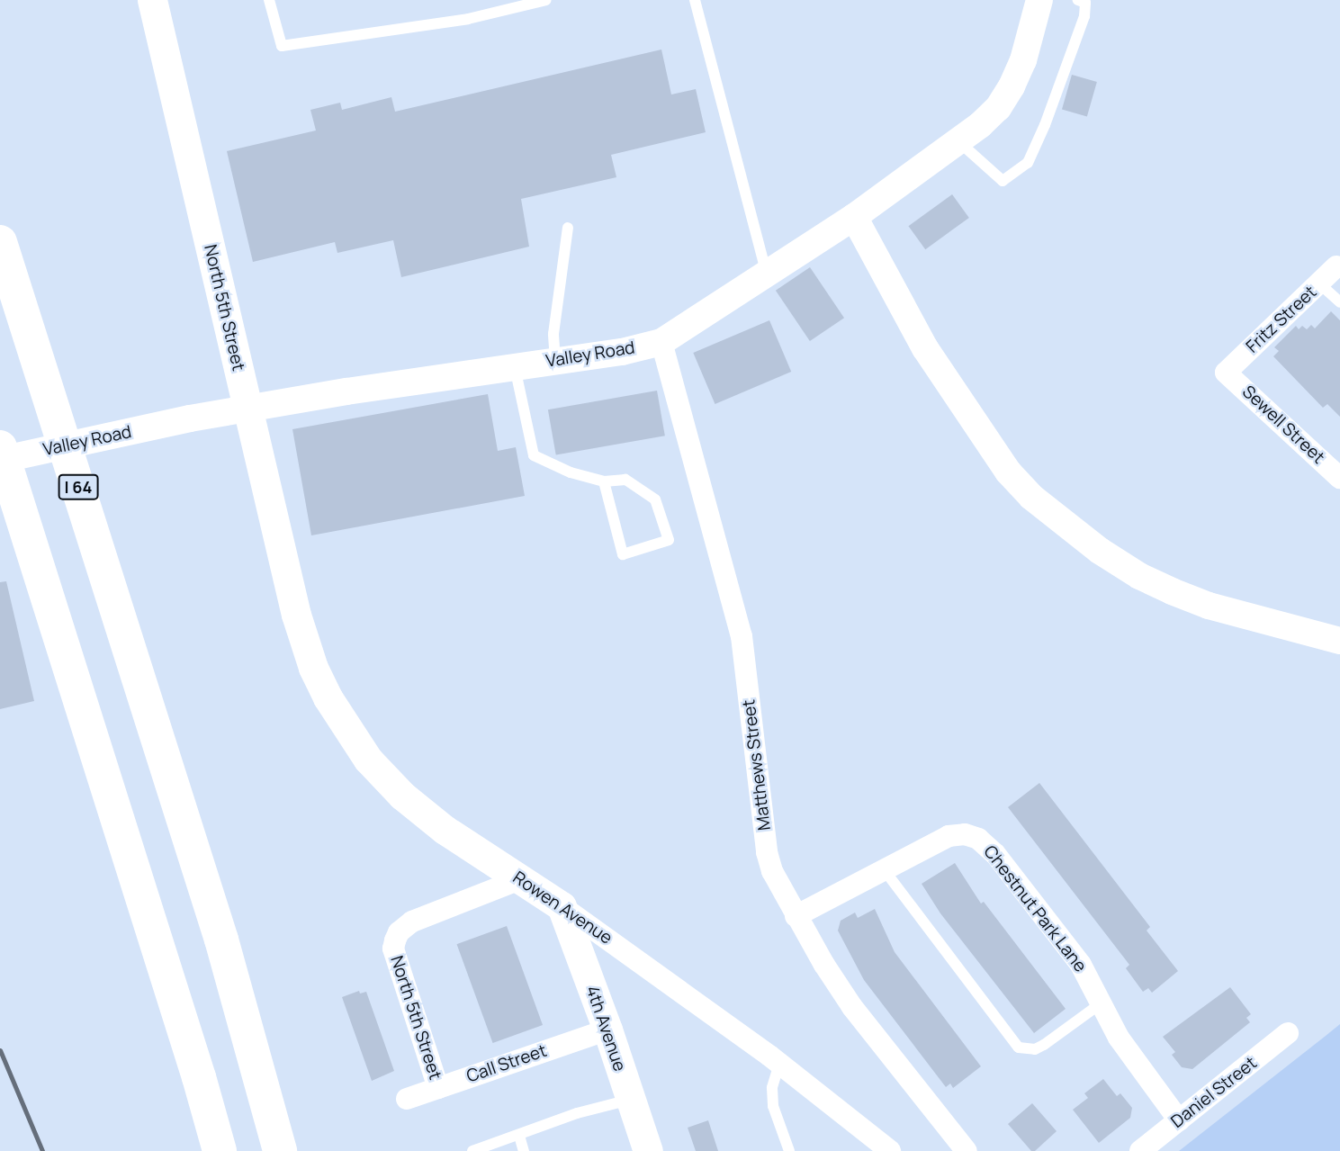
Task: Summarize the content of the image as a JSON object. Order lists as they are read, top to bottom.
{
  "streets": {
    "highway": ["I 64"],
    "main road": ["North 5th Street", "Rowen Avenue", "4th Avenue"],
    "street": [
      "Fritz Street",
      "Valley Road",
      "Sewell Street",
      "Matthews Street",
      "Chestnut Park Lane",
      "Call Street",
      "Daniel Street"
    ]
  },
  "crossings": [
    ["North 5th Street", "Rowen Avenue"],
    ["North 5th Street", "Call Street"],
    ["Fritz Street", "Sewell Street"],
    ["Valley Road", "Matthews Street"],
    ["Matthews Street", "Chestnut Park Lane"],
    ["Rowen Avenue", "4th Avenue"],
    ["Chestnut Park Lane", "Daniel Street"],
    ["4th Avenue", "Call Street"]
  ]
}
